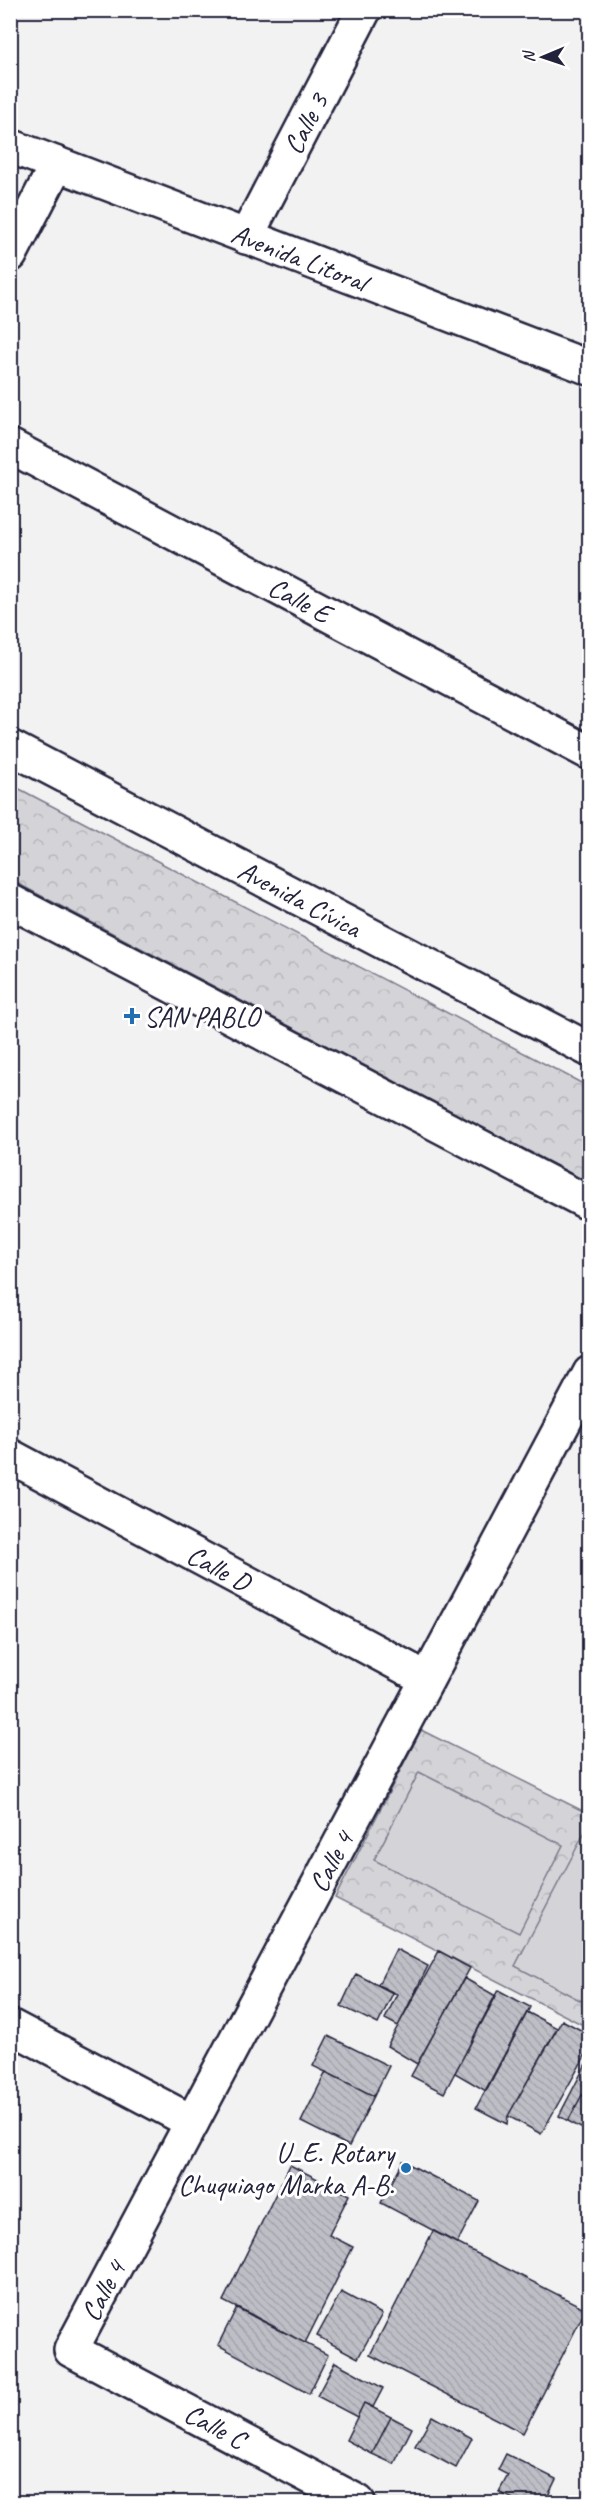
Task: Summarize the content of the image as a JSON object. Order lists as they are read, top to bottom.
{
  "streets": {
    "street": [
      "Calle 3",
      "Avenida Litoral",
      "Calle E",
      "Avenida Cívica",
      "Calle D",
      "Calle 4",
      "Calle C"
    ]
  },
  "crossings": [
    ["Calle 3", "Avenida Litoral"],
    ["Calle D", "Calle 4"],
    ["Calle 4", "Calle C"]
  ],
  "places": {
    "health": ["SAN PABLO"],
    "other": ["U_E. Rotary Chuquiago Marka A-B."]
  },
  "north": "left"
}
